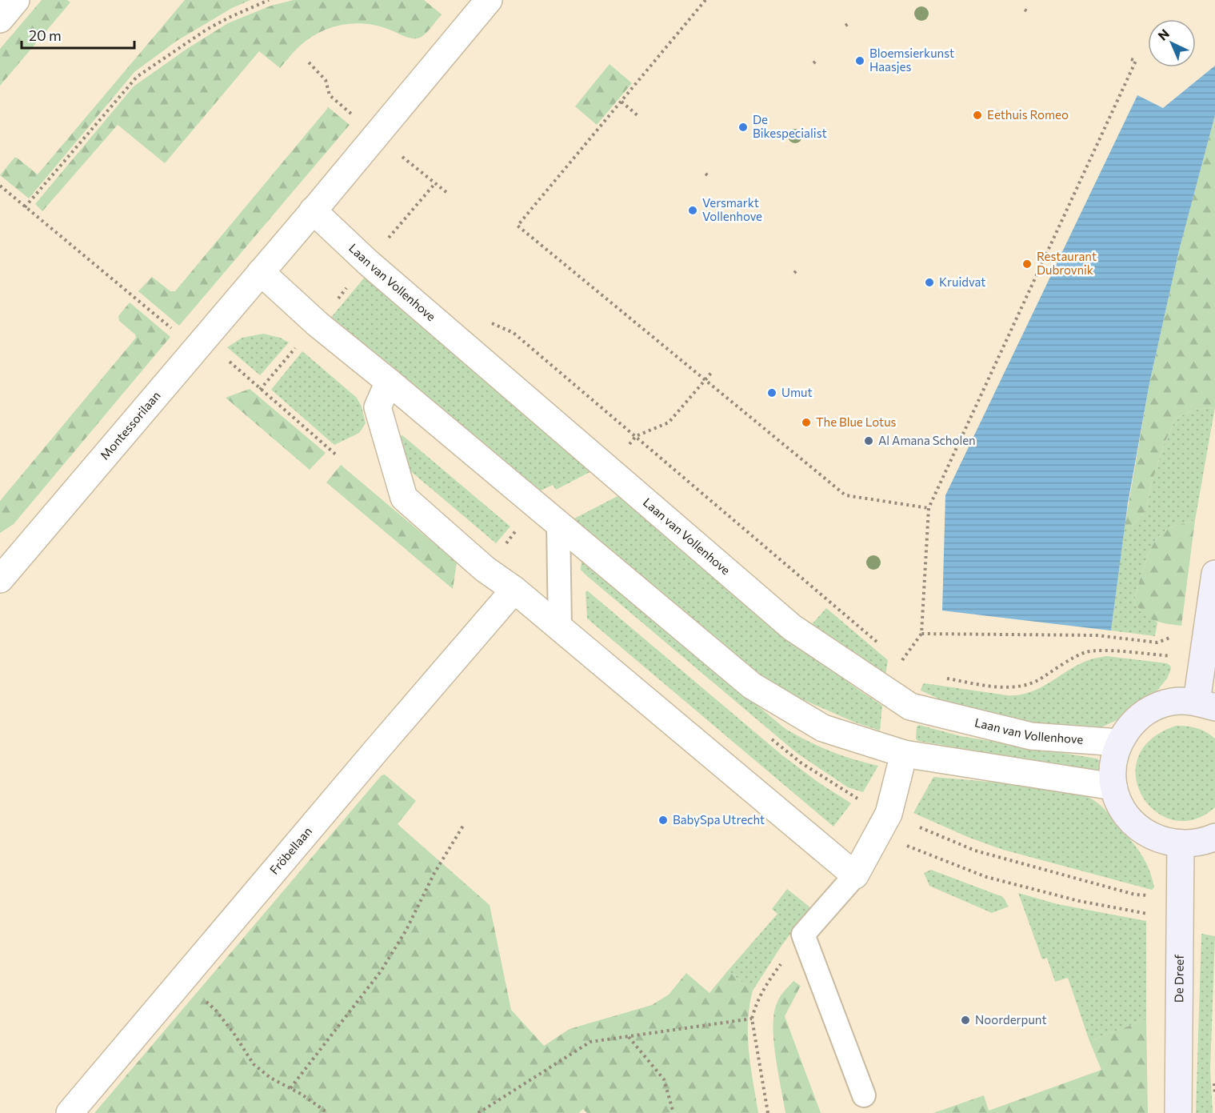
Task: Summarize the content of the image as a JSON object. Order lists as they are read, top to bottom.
{
  "streets": {
    "main road": ["De Dreef"],
    "street": ["Laan van Vollenhove", "Montessorilaan", "Fröbellaan"]
  },
  "places": [
    "Bloemsierkunst Haasjes",
    "Eethuis Romeo",
    "De Bikespecialist",
    "Versmarkt Vollenhove",
    "Restaurant Dubrovnik",
    "Kruidvat",
    "Umut",
    "The Blue Lotus",
    "Al Amana Scholen",
    "BabySpa Utrecht",
    "Noorderpunt"
  ],
  "scale_bar": "20 m",
  "north": "top left"
}
